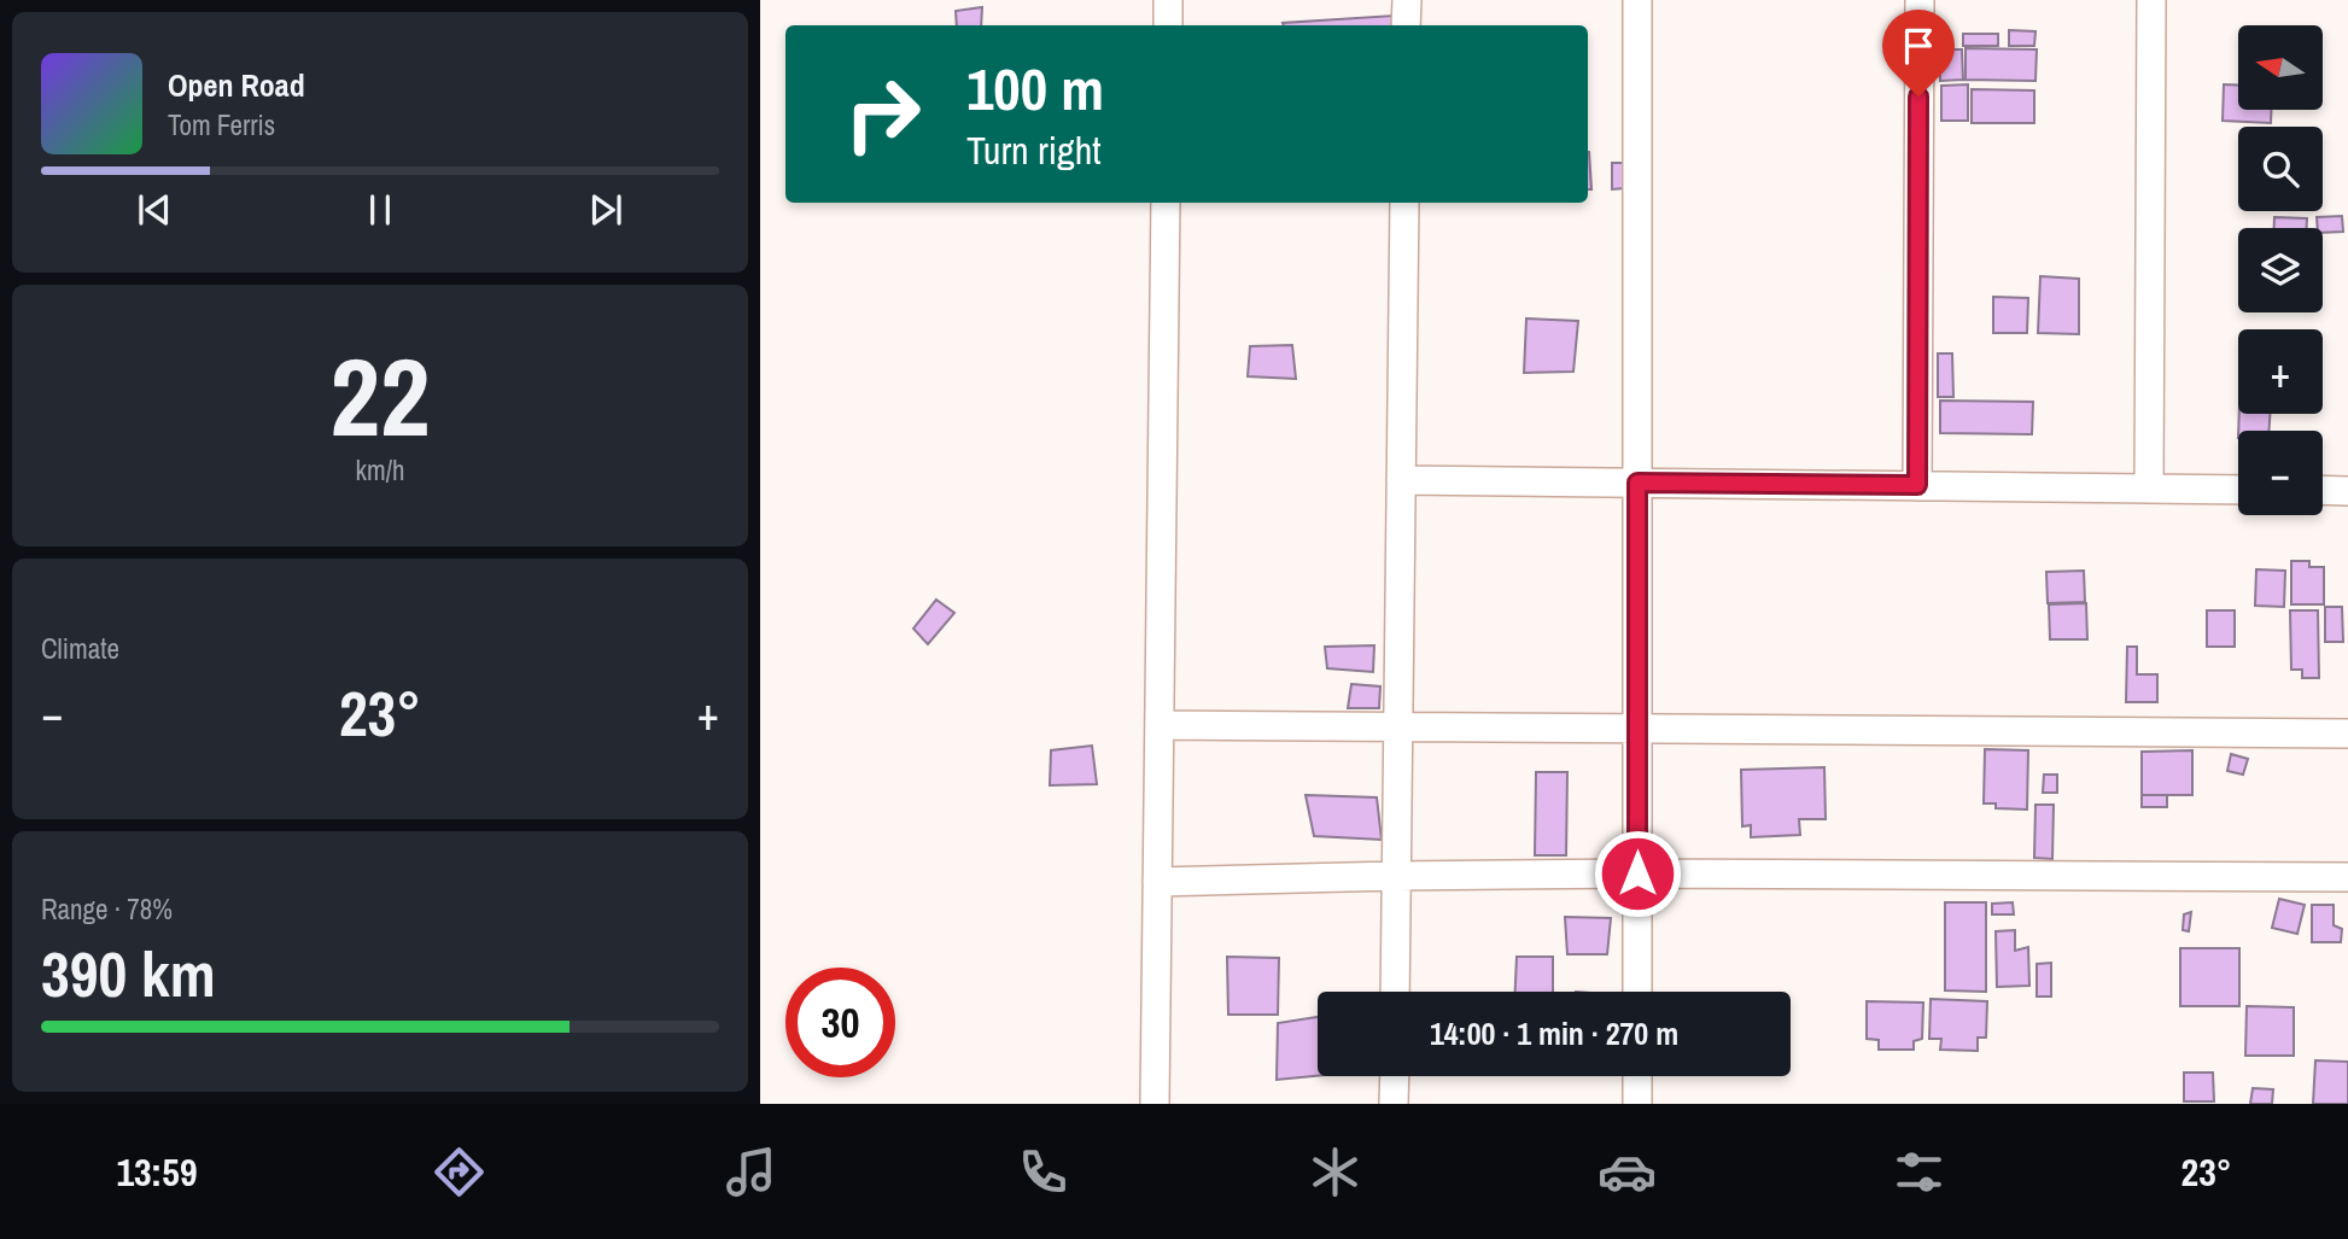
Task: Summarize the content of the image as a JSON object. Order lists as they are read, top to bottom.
{
  "north": "left",
  "page": {
    "map_buttons": ["+", "−"],
    "turn": ["100 m", "Turn right"],
    "song": ["Open Road", "Tom Ferris"],
    "tile": [
      ["22", "km/h"],
      "Climate",
      ["Range · 78%", "390 km"]
    ],
    "heat": ["−", "23°", "+"],
    "limit": "30",
    "trip": "14:00 · 1 min · 270 m",
    "tabs": ["13:59", "23°"]
  }
}
